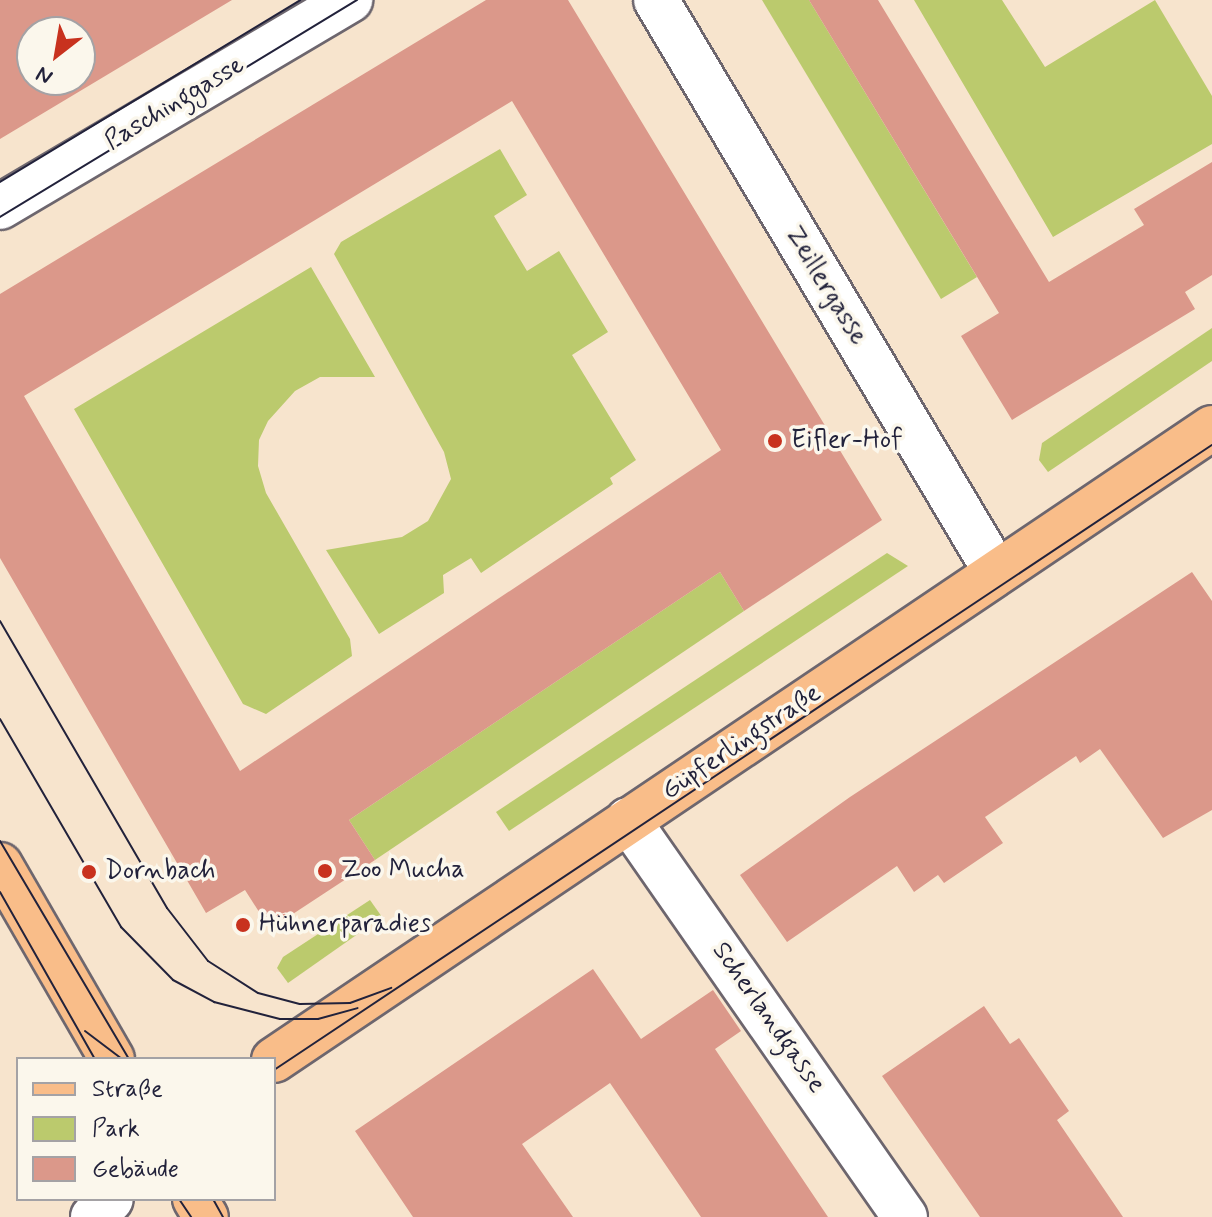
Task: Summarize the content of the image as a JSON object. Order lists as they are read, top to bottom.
{
  "streets": {
    "main road": ["Güpferlingstraße"],
    "street": ["Paschinggasse", "Zeillergasse", "Scherlandgasse"]
  },
  "crossings": [
    ["Zeillergasse", "Güpferlingstraße"],
    ["Güpferlingstraße", "Scherlandgasse"]
  ],
  "places": [
    "Eifler-Hof",
    "Zoo Mucha",
    "Dornbach",
    "Hühnerparadies"
  ],
  "legend": ["Straße", "Park", "Gebäude"],
  "north": "bottom left"
}
